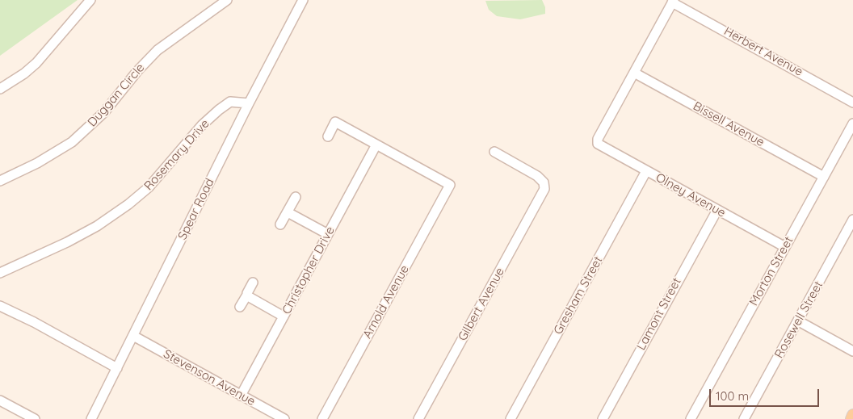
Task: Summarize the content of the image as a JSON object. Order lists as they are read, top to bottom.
{
  "streets": {
    "street": [
      "Herbert Avenue",
      "Duggan Circle",
      "Bissell Avenue",
      "Rosemary Drive",
      "Olney Avenue",
      "Spear Road",
      "Christopher Drive",
      "Morton Street",
      "Gresham Street",
      "Arnold Avenue",
      "Gilbert Avenue",
      "Lamont Street",
      "Rosewell Street",
      "Stevenson Avenue"
    ]
  },
  "crossings": [
    ["Bissell Avenue", "Olney Avenue"],
    ["Bissell Avenue", "Morton Street"],
    ["Rosemary Drive", "Spear Road"],
    ["Olney Avenue", "Morton Street"],
    ["Olney Avenue", "Gresham Street"],
    ["Olney Avenue", "Lamont Street"],
    ["Spear Road", "Stevenson Avenue"],
    ["Christopher Drive", "Arnold Avenue"],
    ["Christopher Drive", "Stevenson Avenue"]
  ],
  "scale_bar": "100 m"
}
